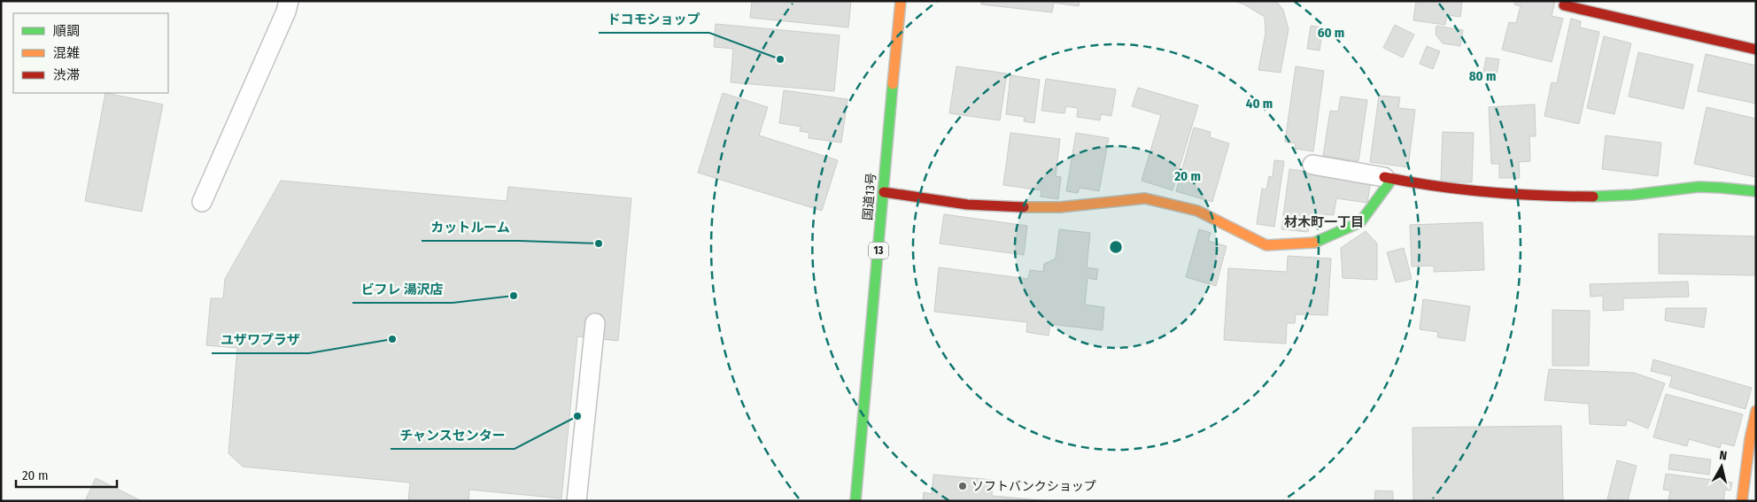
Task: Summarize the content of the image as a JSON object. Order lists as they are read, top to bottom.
{
  "streets": {
    "main road": ["国道13号", "13"]
  },
  "districts": ["材木町一丁目"],
  "places": [
    "ドコモショップ",
    "カットルーム",
    "ビフレ 湯沢店",
    "ユザワプラザ",
    "チャンスセンター",
    "ソフトバンクショップ"
  ],
  "legend": ["順調", "混雑", "渋滞"],
  "scale_bar": "20 m",
  "north": "top",
  "rings": [
    "60 m",
    "80 m",
    "40 m",
    "20 m"
  ]
}
